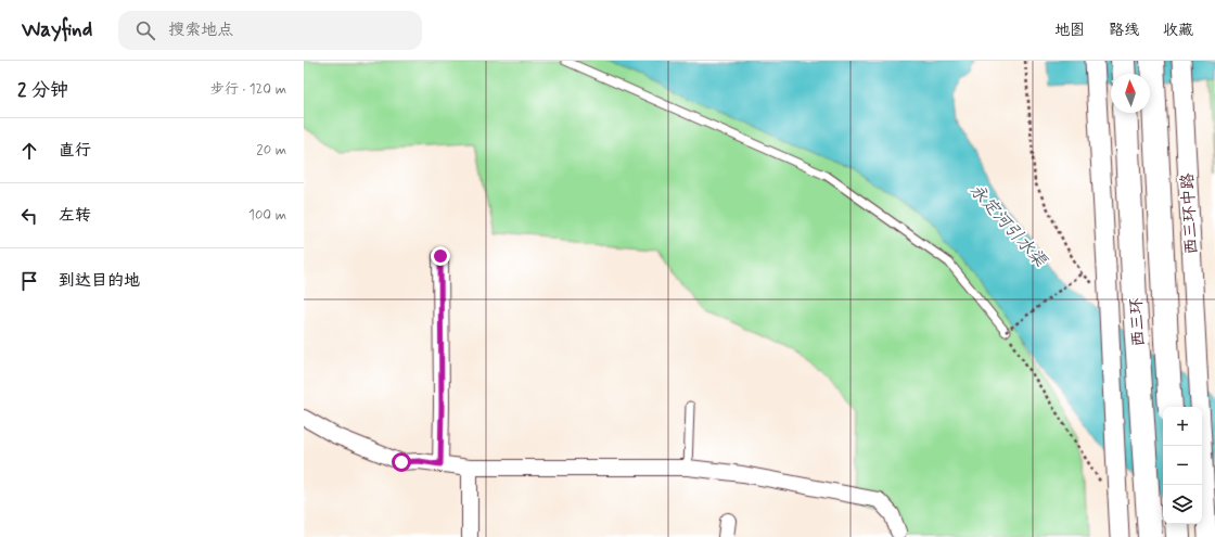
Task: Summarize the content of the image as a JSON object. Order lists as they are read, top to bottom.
{
  "streets": {
    "highway": ["西三环"],
    "street": ["西三环中路"]
  },
  "water": ["永定河引水渠"],
  "north": "top",
  "page": {
    "header": "Wayfind",
    "search": "搜索地点",
    "nav": ["地图", "路线", "收藏"],
    "heading": ["2 分钟", "步行 · 120 m"],
    "list": [
      ["直行", "20 m"],
      ["左转", "100 m"],
      "到达目的地"
    ],
    "map_buttons": ["+", "−"]
  }
}
